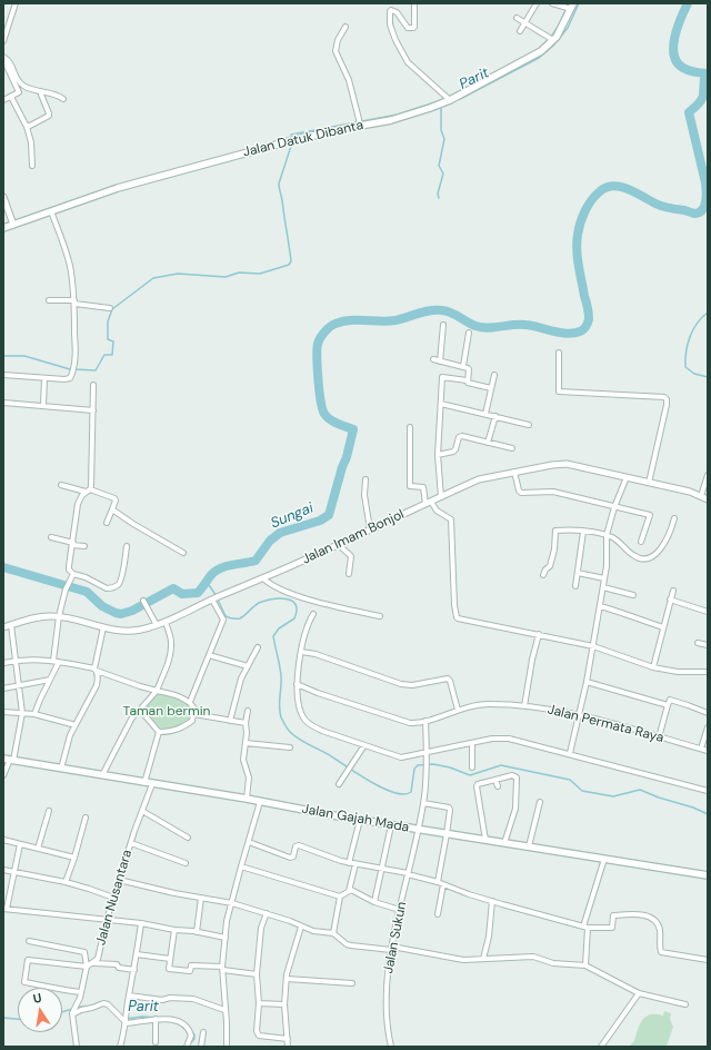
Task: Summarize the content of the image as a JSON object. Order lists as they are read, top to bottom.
{
  "streets": {
    "main road": ["Jalan Datuk Dibanta", "Jalan Gajah Mada"],
    "street": [
      "Jalan Imam Bonjol",
      "Jalan Permata Raya",
      "Jalan Nusantara",
      "Jalan Sukun"
    ]
  },
  "crossings": [
    ["Jalan Permata Raya", "Jalan Sukun"],
    ["Jalan Gajah Mada", "Jalan Nusantara"],
    ["Jalan Gajah Mada", "Jalan Sukun"]
  ],
  "water": ["Parit", "Sungai"],
  "parks": ["Taman bermin"],
  "north": "top"
}
